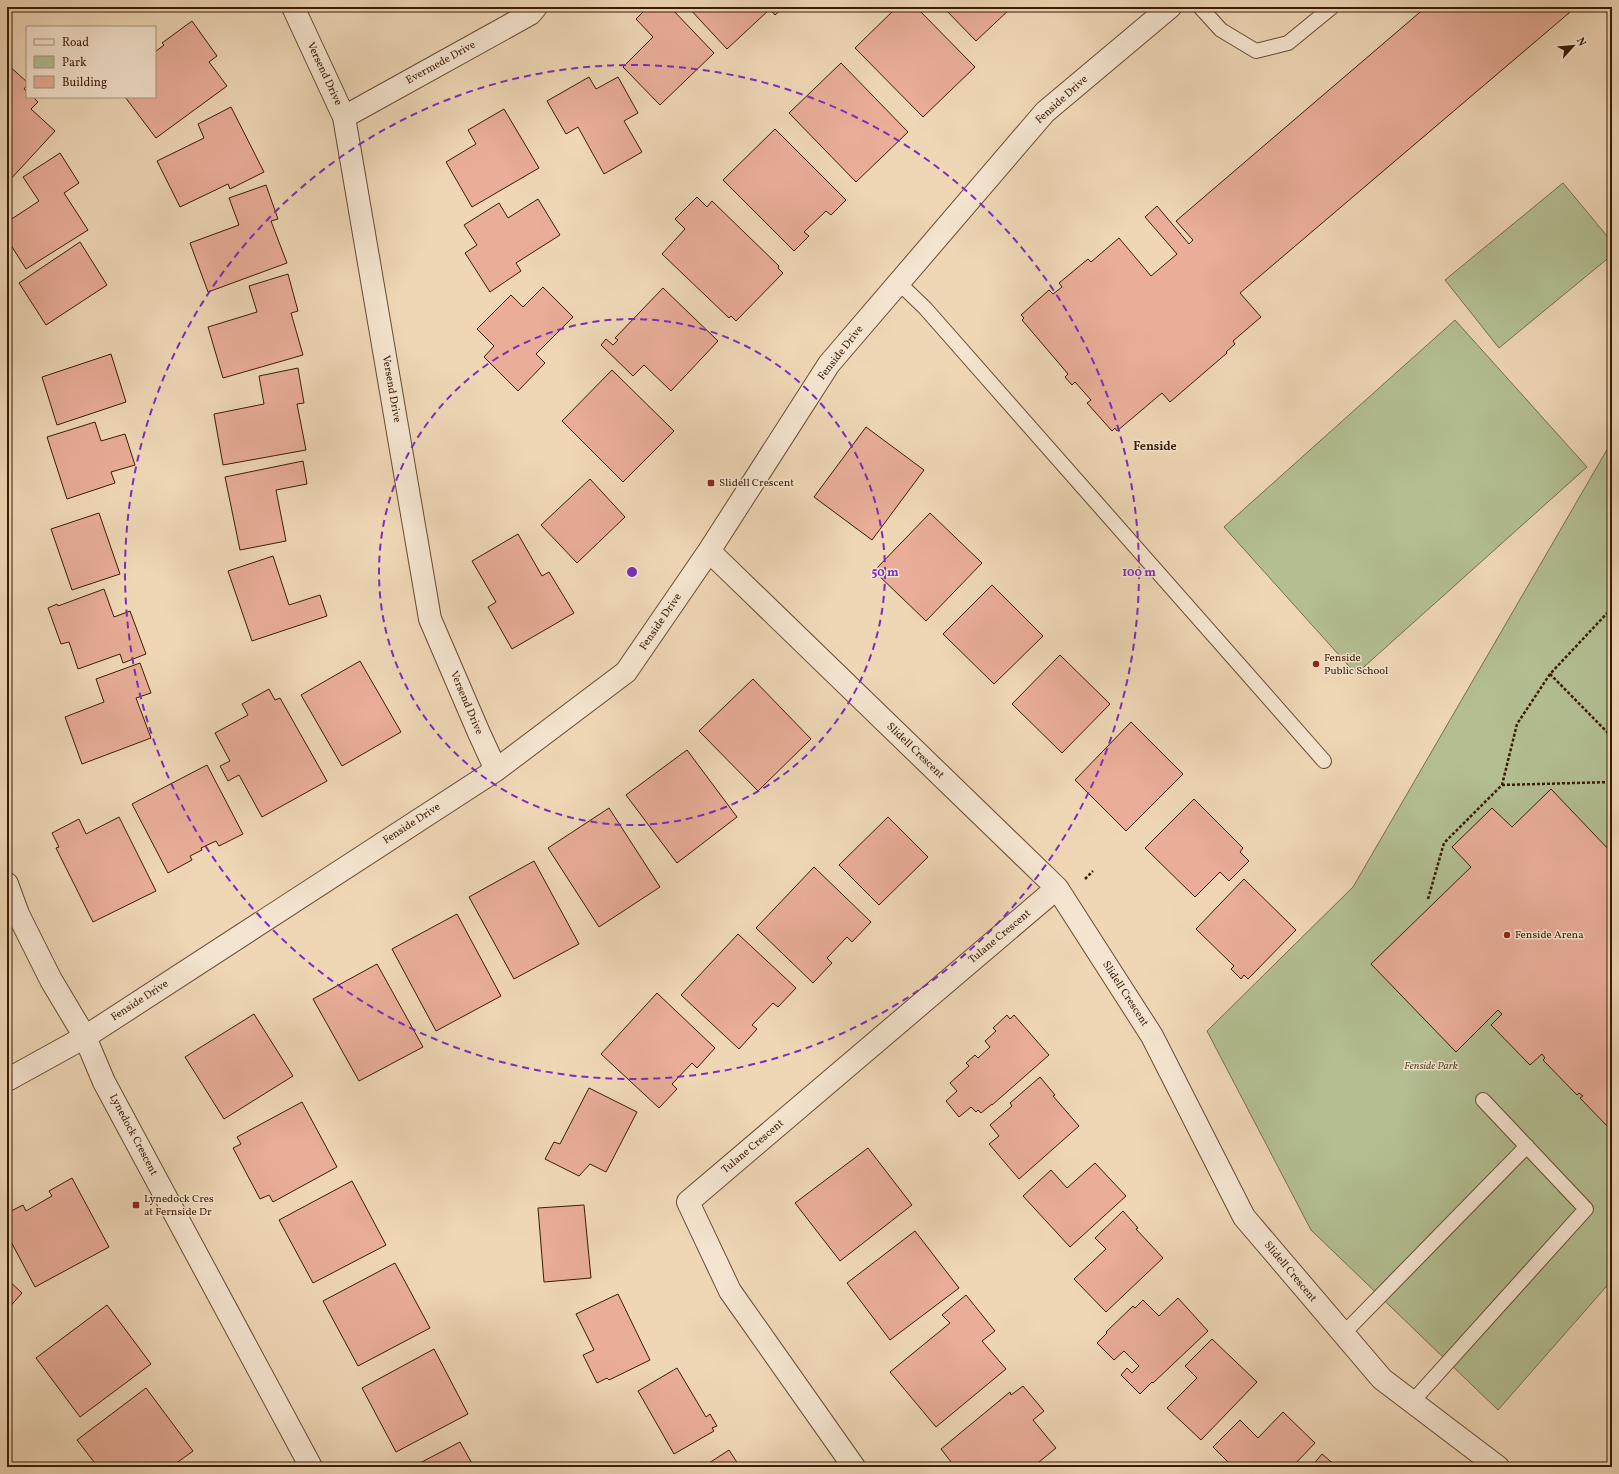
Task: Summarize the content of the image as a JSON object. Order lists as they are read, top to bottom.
{
  "streets": {
    "street": [
      "Evermede Drive",
      "Versend Drive",
      "Fenside Drive",
      "Slidell Crescent",
      "Tulane Crescent",
      "Lynedock Crescent"
    ]
  },
  "crossings": [
    ["Evermede Drive", "Versend Drive"],
    ["Versend Drive", "Fenside Drive"],
    ["Fenside Drive", "Slidell Crescent"],
    ["Fenside Drive", "Lynedock Crescent"],
    ["Slidell Crescent", "Tulane Crescent"]
  ],
  "districts": ["Fenside"],
  "parks": ["Fenside Park"],
  "places": {
    "transit": ["Slidell Crescent", "Lynedock Cres at Fernside Dr"],
    "other": ["Fenside Public School", "Fenside Arena"]
  },
  "legend": ["Road", "Park", "Building"],
  "north": "top right",
  "rings": ["50 m", "100 m"]
}
